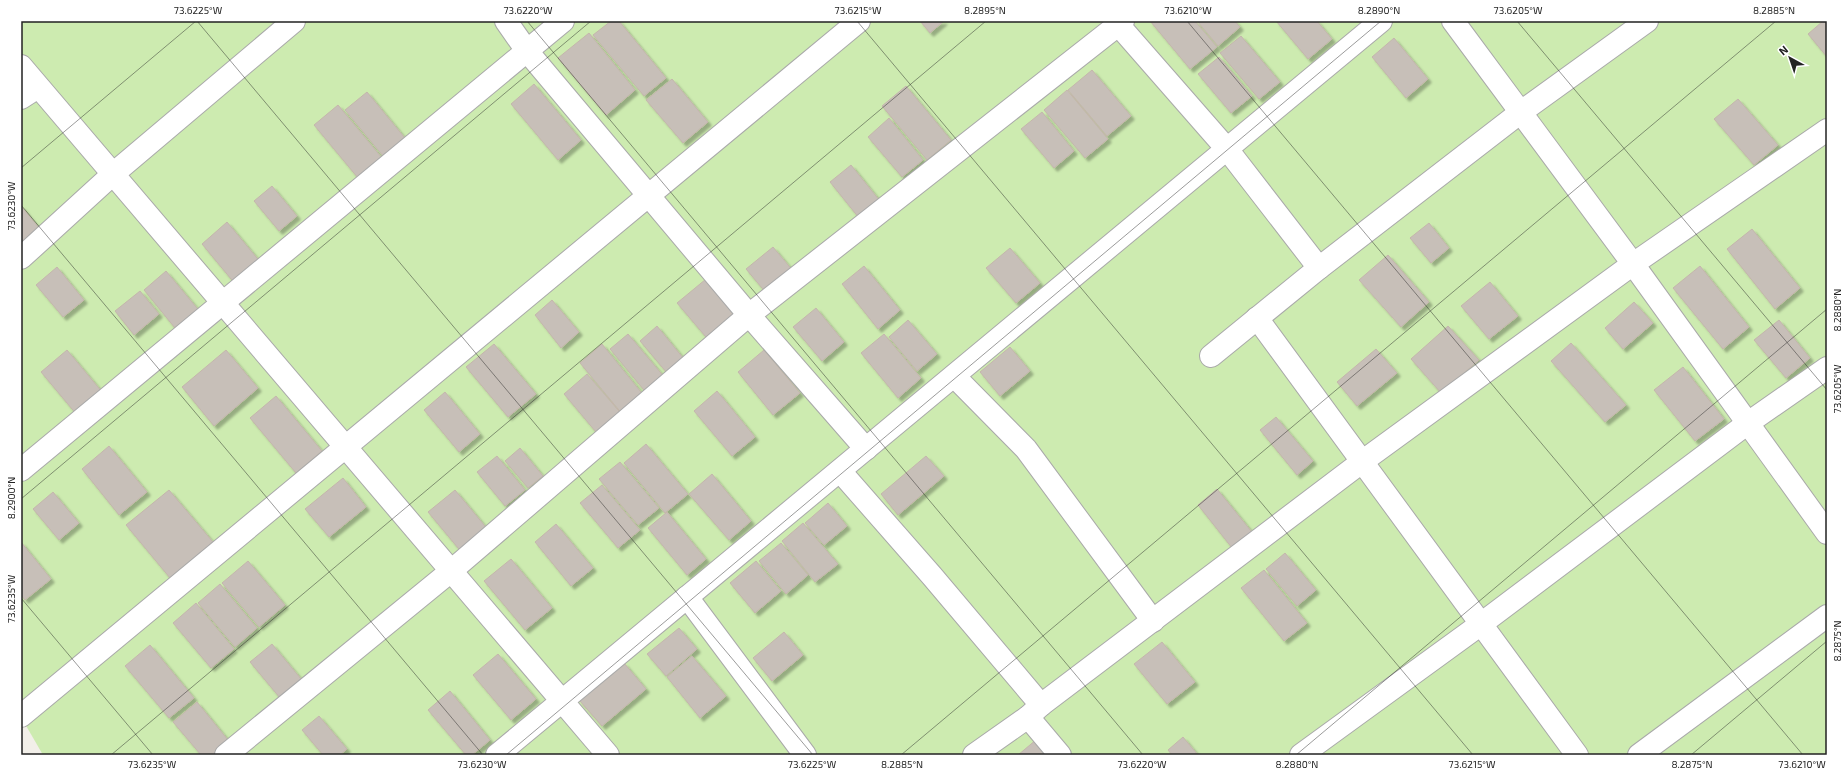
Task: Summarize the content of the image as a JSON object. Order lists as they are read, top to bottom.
{
  "north": "top left",
  "coordinates": [
    "73.6225°W",
    "73.6220°W",
    "73.6215°W",
    "8.2895°N",
    "73.6210°W",
    "8.2890°N",
    "73.6205°W",
    "8.2885°N",
    "73.6230°W",
    "8.2880°N",
    "8.2900°N",
    "73.6235°W",
    "8.2875°N"
  ]
}
